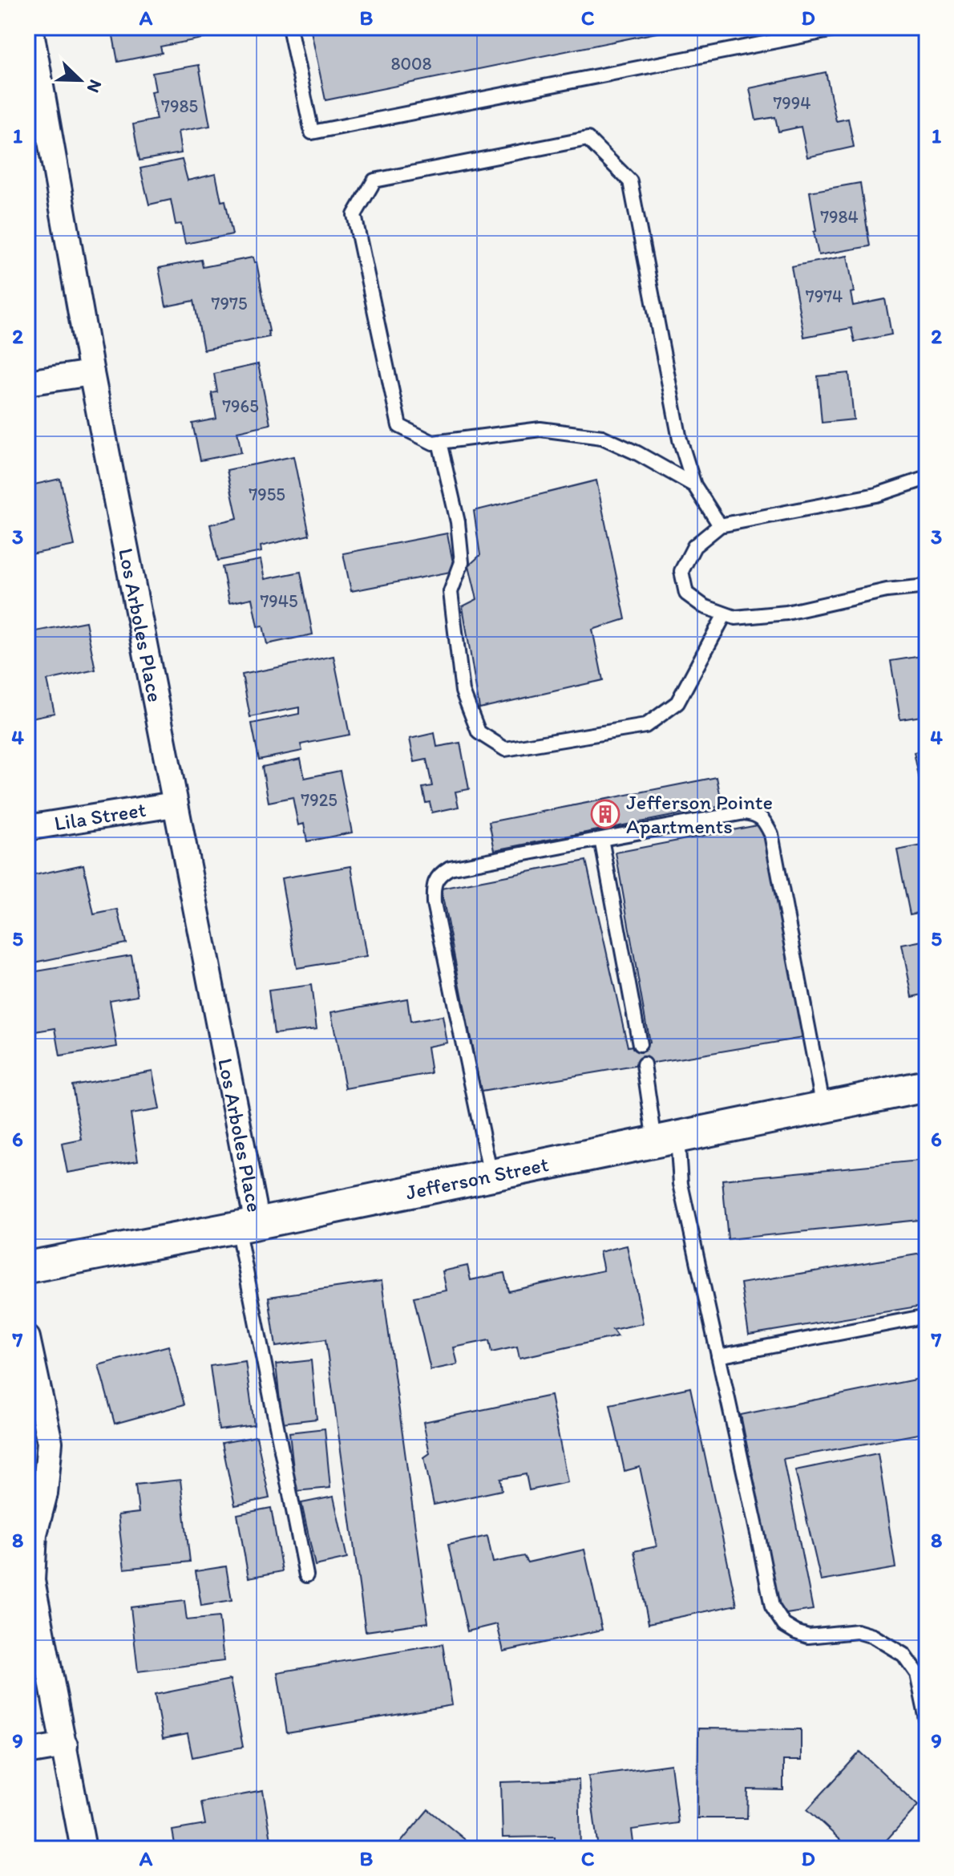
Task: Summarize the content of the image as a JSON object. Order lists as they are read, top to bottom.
{
  "streets": {
    "street": ["Los Arboles Place", "Lila Street", "Jefferson Street"]
  },
  "crossings": [
    ["Los Arboles Place", "Lila Street"],
    ["Los Arboles Place", "Jefferson Street"]
  ],
  "places": {
    "building": ["Jefferson Pointe Apartments"]
  },
  "house_numbers": [
    "8008",
    "7994",
    "7985",
    "7984",
    "7974",
    "7975",
    "7965",
    "7955",
    "7945",
    "7925"
  ],
  "north": "bottom right",
  "grid": {
    "columns": [
      "A",
      "B",
      "C",
      "D"
    ],
    "rows": [
      "1",
      "2",
      "3",
      "4",
      "5",
      "6",
      "7",
      "8",
      "9"
    ]
  }
}
